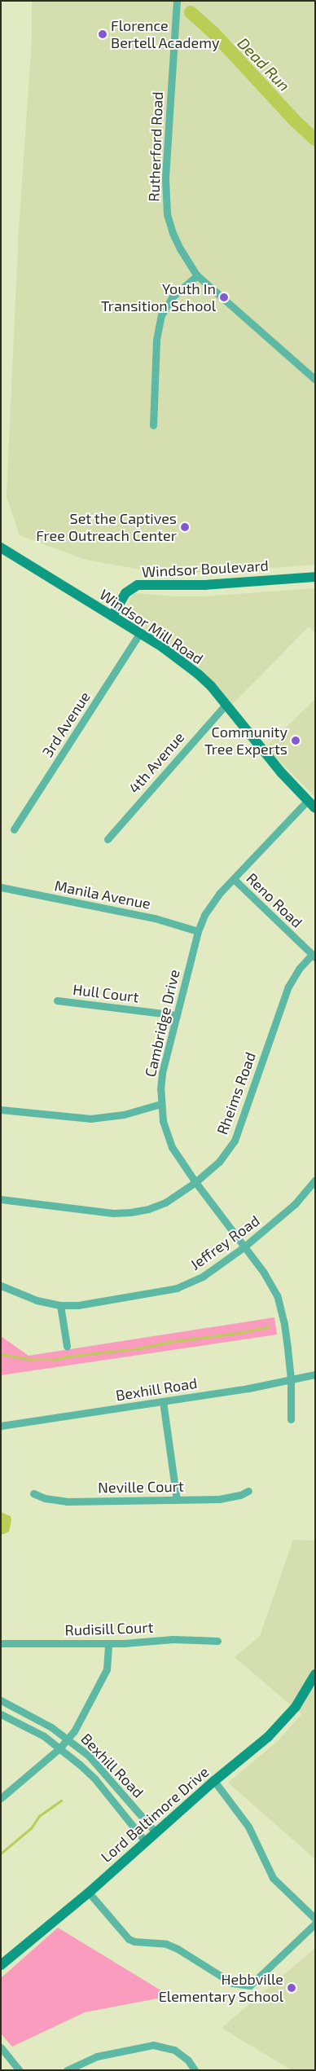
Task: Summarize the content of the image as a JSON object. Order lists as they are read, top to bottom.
{
  "streets": {
    "main road": ["Windsor Boulevard", "Windsor Mill Road", "Lord Baltimore Drive"],
    "street": [
      "Rutherford Road",
      "3rd Avenue",
      "4th Avenue",
      "Manila Avenue",
      "Reno Road",
      "Hull Court",
      "Cambridge Drive",
      "Rheims Road",
      "Jeffrey Road",
      "Bexhill Road",
      "Neville Court",
      "Rudisill Court"
    ]
  },
  "crossings": [
    ["Windsor Boulevard", "Windsor Mill Road"],
    ["Windsor Mill Road", "3rd Avenue"],
    ["Windsor Mill Road", "4th Avenue"],
    ["Windsor Mill Road", "Cambridge Drive"],
    ["Manila Avenue", "Cambridge Drive"],
    ["Reno Road", "Cambridge Drive"],
    ["Reno Road", "Rheims Road"],
    ["Hull Court", "Cambridge Drive"],
    ["Cambridge Drive", "Rheims Road"],
    ["Cambridge Drive", "Jeffrey Road"],
    ["Cambridge Drive", "Bexhill Road"],
    ["Bexhill Road", "Lord Baltimore Drive"]
  ],
  "water": ["Dead Run"],
  "places": [
    "Florence Bertell Academy",
    "Youth In Transition School",
    "Set the Captives Free Outreach Center",
    "Community Tree Experts",
    "Hebbville Elementary School"
  ]
}
